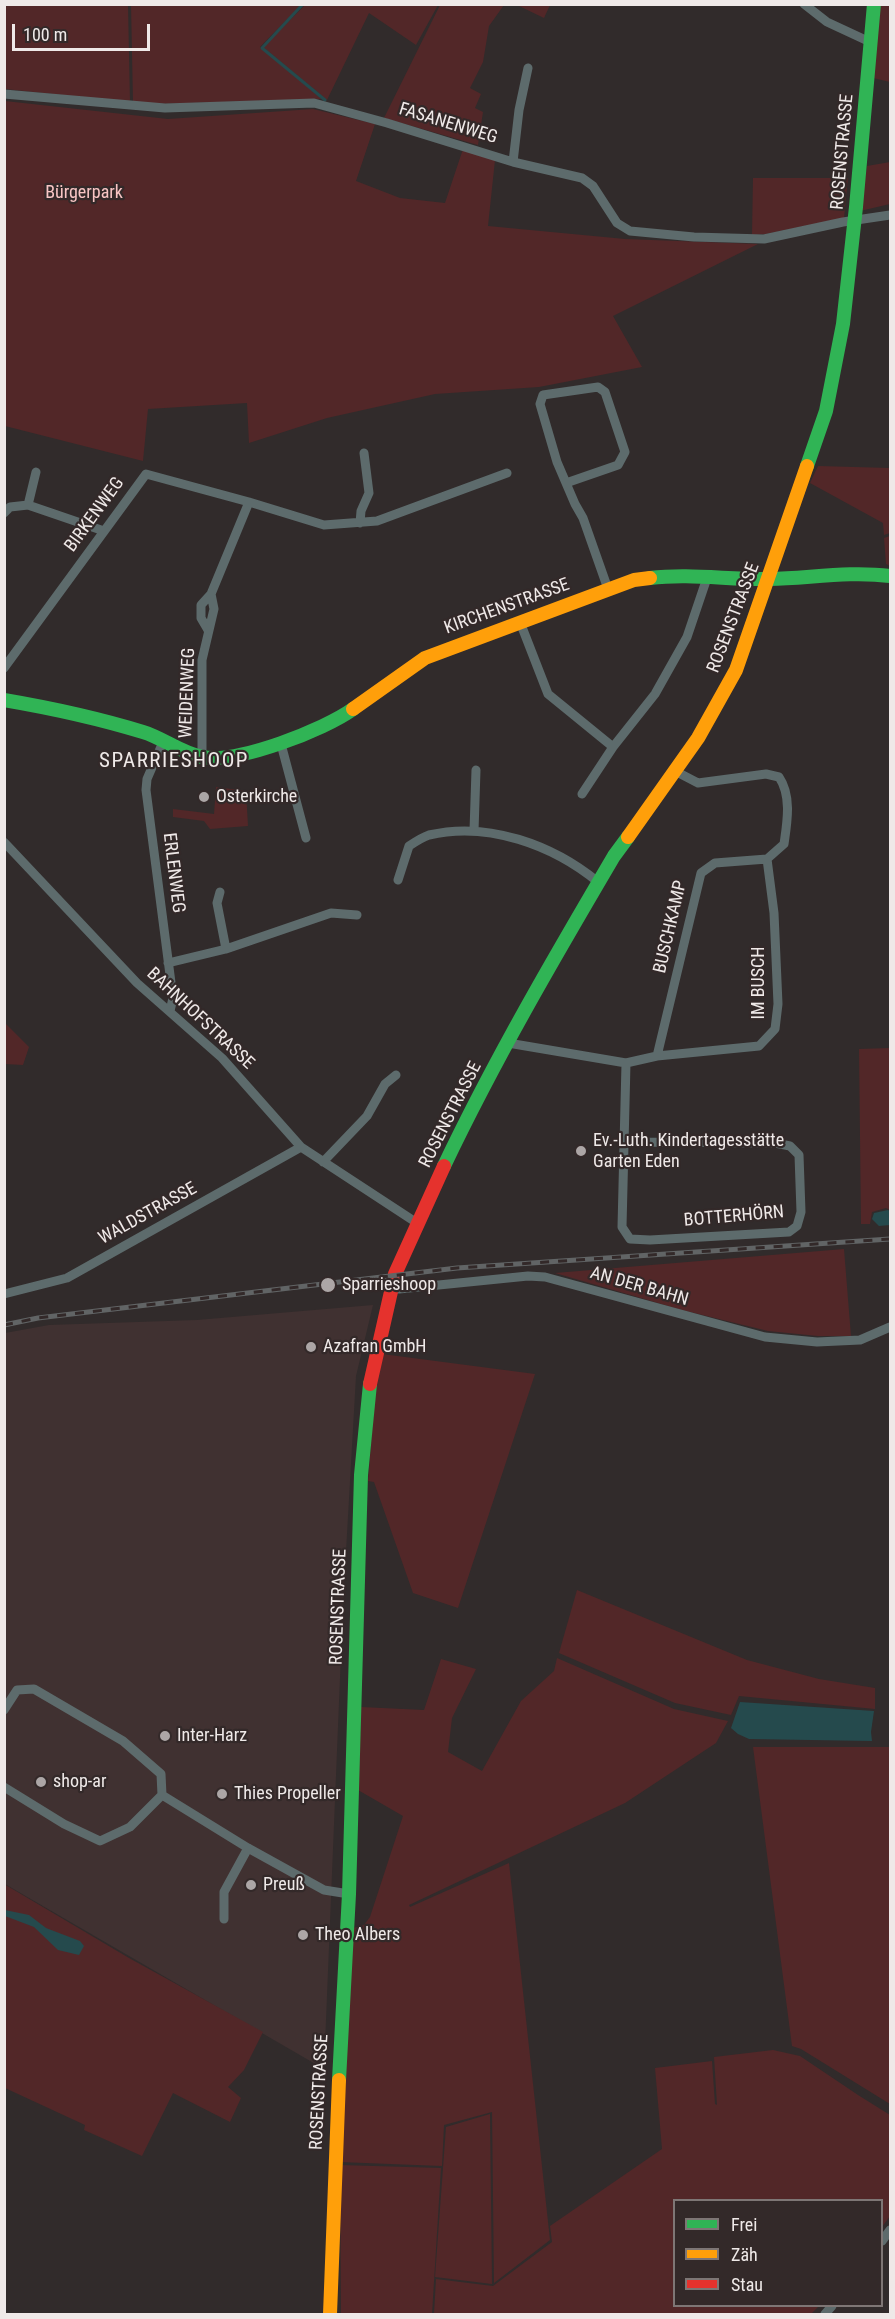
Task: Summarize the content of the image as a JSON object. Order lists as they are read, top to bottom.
{
  "streets": {
    "main road": ["ROSENSTRASSE", "KIRCHENSTRASSE"],
    "street": [
      "FASANENWEG",
      "BIRKENWEG",
      "WEIDENWEG",
      "ERLENWEG",
      "BUSCHKAMP",
      "IM BUSCH",
      "BAHNHOFSTRASSE",
      "WALDSTRASSE",
      "BOTTERHÖRN",
      "AN DER BAHN"
    ]
  },
  "crossings": [
    ["FASANENWEG", "ROSENSTRASSE"],
    ["ROSENSTRASSE", "KIRCHENSTRASSE"],
    ["ROSENSTRASSE", "IM BUSCH"],
    ["ROSENSTRASSE", "BAHNHOFSTRASSE"],
    ["ROSENSTRASSE", "AN DER BAHN"],
    ["BIRKENWEG", "WEIDENWEG"],
    ["KIRCHENSTRASSE", "WEIDENWEG"],
    ["KIRCHENSTRASSE", "ERLENWEG"],
    ["ERLENWEG", "BAHNHOFSTRASSE"],
    ["BUSCHKAMP", "IM BUSCH"],
    ["IM BUSCH", "BOTTERHÖRN"],
    ["BAHNHOFSTRASSE", "WALDSTRASSE"]
  ],
  "districts": ["SPARRIESHOOP"],
  "parks": ["Bürgerpark"],
  "places": [
    "Osterkirche",
    "Ev.-Luth. Kindertagesstätte Garten Eden",
    "Sparrieshoop",
    "Azafran GmbH",
    "Inter-Harz",
    "shop-ar",
    "Thies Propeller",
    "Preuß",
    "Theo Albers"
  ],
  "legend": ["Frei", "Zäh", "Stau"],
  "scale_bar": "100 m"
}
